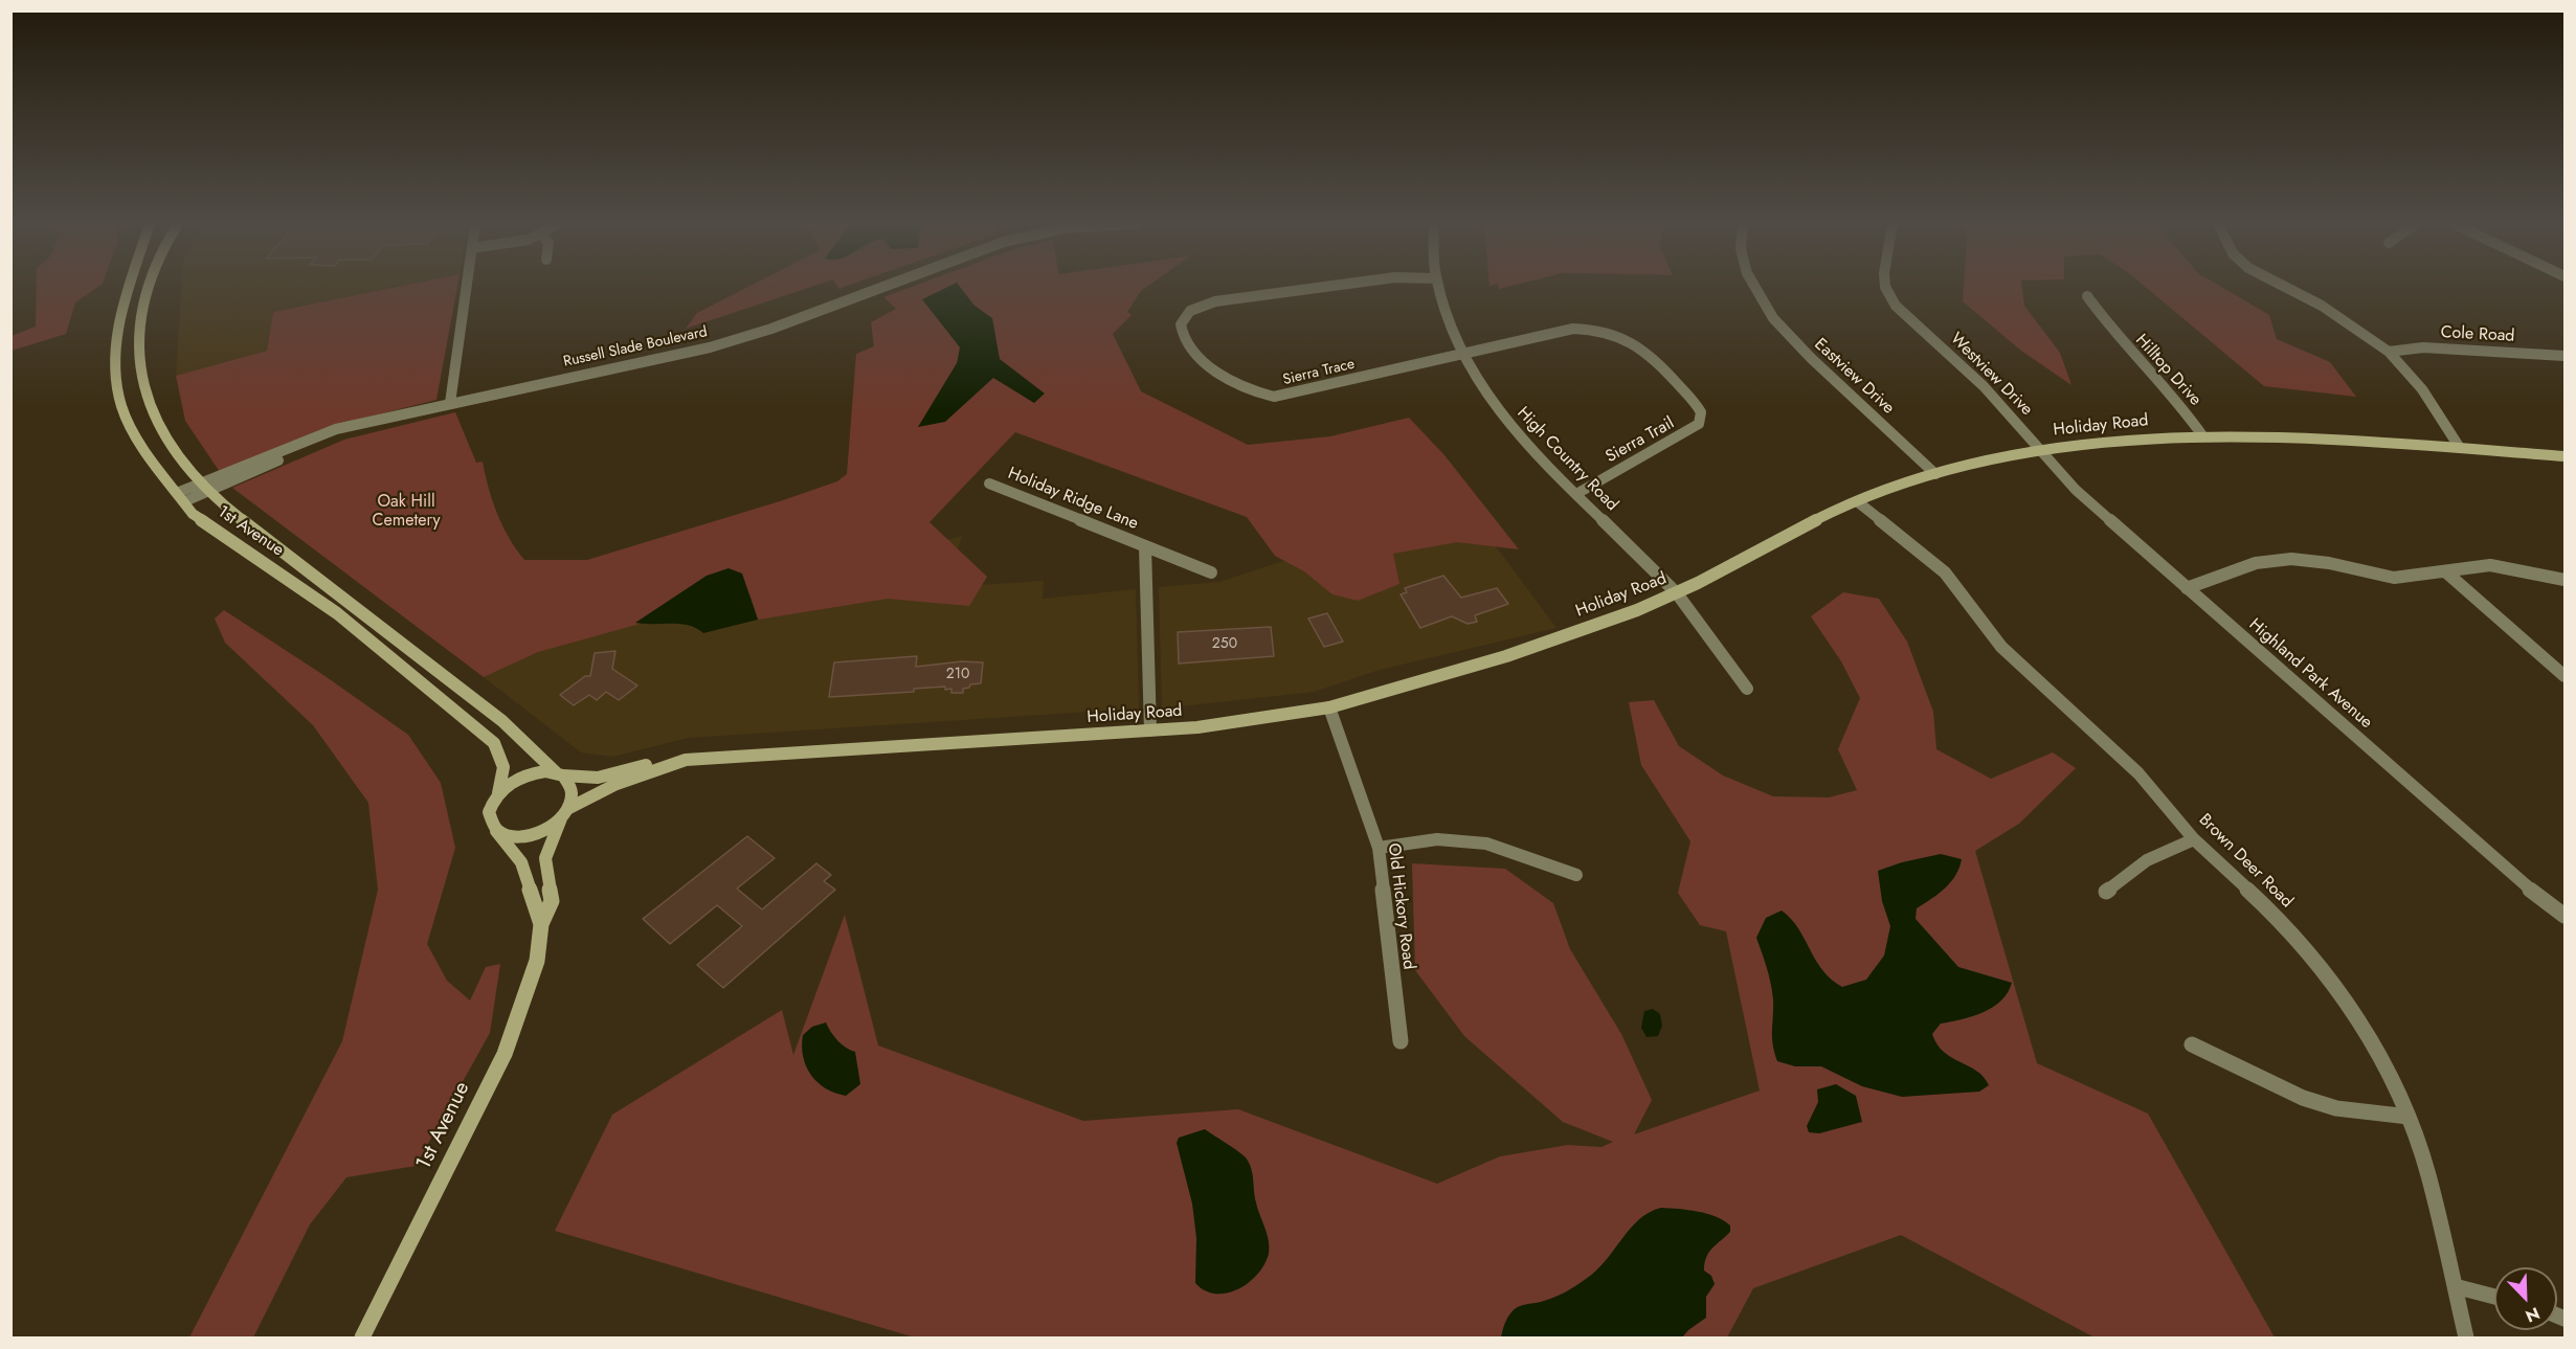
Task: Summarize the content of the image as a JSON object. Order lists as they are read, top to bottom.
{
  "streets": {
    "main road": ["Holiday Road", "1st Avenue"],
    "street": [
      "Cole Road",
      "Russell Slade Boulevard",
      "Hilltop Drive",
      "Sierra Trace",
      "Westview Drive",
      "Eastview Drive",
      "Sierra Trail",
      "High Country Road",
      "Holiday Ridge Lane",
      "Highland Park Avenue",
      "Brown Deer Road",
      "Old Hickory Road"
    ]
  },
  "crossings": [
    ["Russell Slade Boulevard", "1st Avenue"],
    ["Hilltop Drive", "Holiday Road"],
    ["Sierra Trace", "Sierra Trail"],
    ["Sierra Trace", "High Country Road"],
    ["Westview Drive", "Holiday Road"],
    ["Westview Drive", "Highland Park Avenue"],
    ["Eastview Drive", "Holiday Road"],
    ["Holiday Road", "High Country Road"],
    ["Holiday Road", "Holiday Ridge Lane"],
    ["Holiday Road", "1st Avenue"],
    ["Holiday Road", "Highland Park Avenue"],
    ["Holiday Road", "Brown Deer Road"],
    ["Holiday Road", "Old Hickory Road"],
    ["Sierra Trail", "High Country Road"]
  ],
  "parks": ["Oak Hill Cemetery"],
  "house_numbers": ["250", "210"],
  "north": "bottom right"
}
